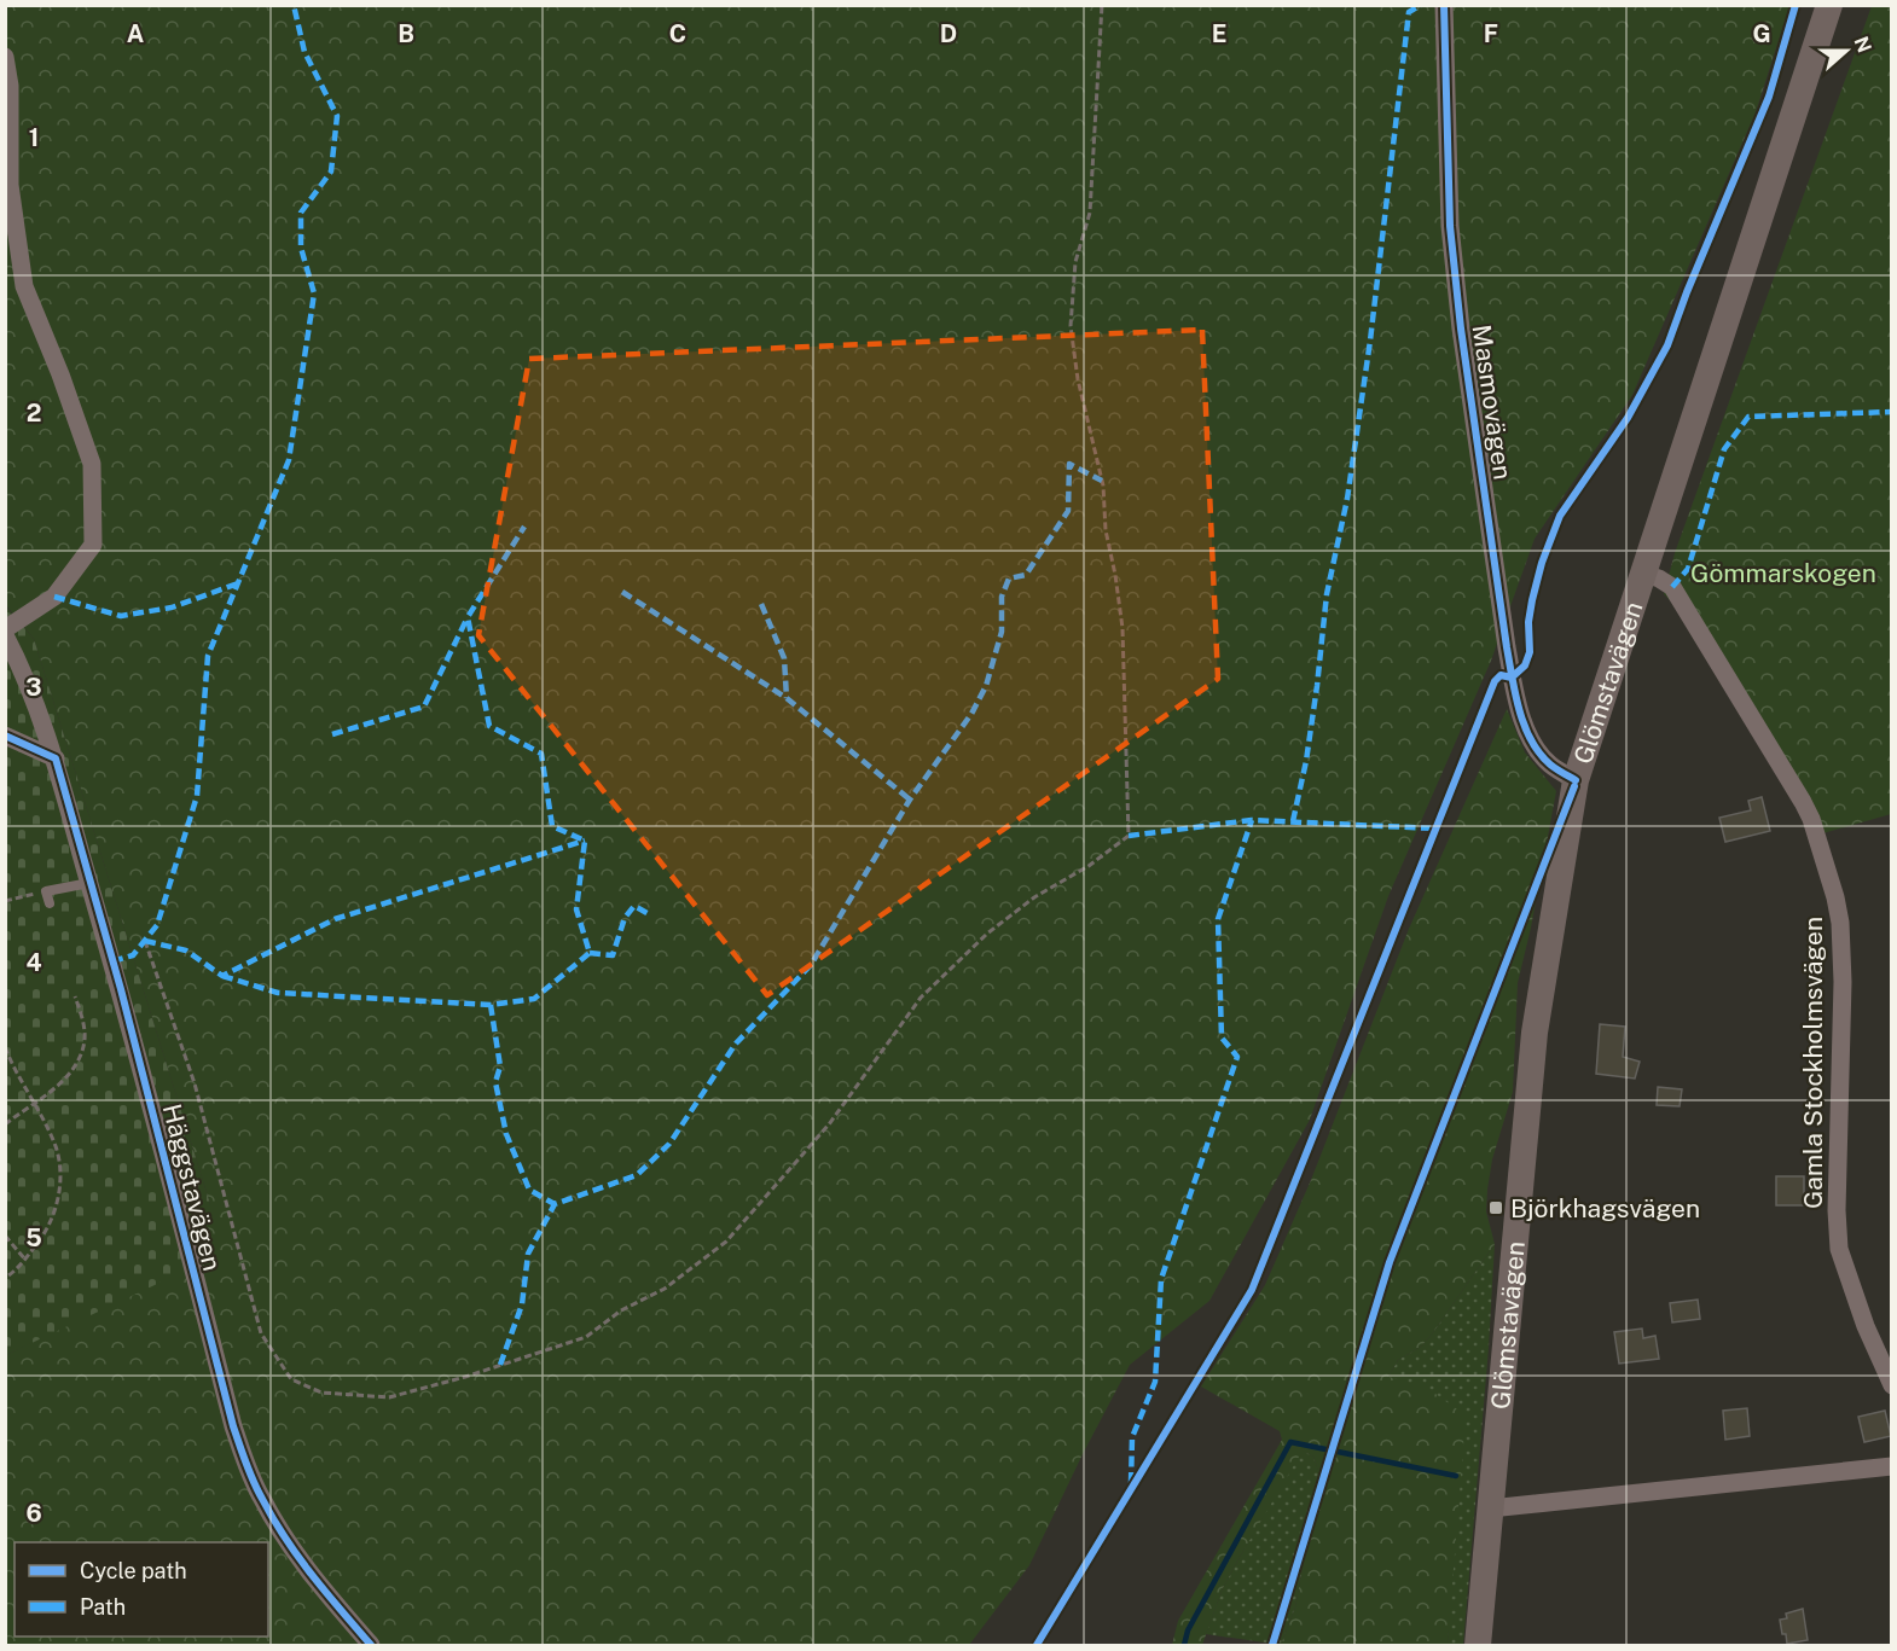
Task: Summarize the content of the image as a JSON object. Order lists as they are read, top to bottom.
{
  "streets": {
    "main road": ["Glömstavägen"],
    "street": ["Masmovägen", "Gamla Stockholmsvägen", "Häggstavägen"]
  },
  "crossings": [
    ["Masmovägen", "Glömstavägen"],
    ["Glömstavägen", "Gamla Stockholmsvägen"]
  ],
  "parks": ["Gömmarskogen"],
  "places": {
    "transit": ["Björkhagsvägen"]
  },
  "legend": ["Cycle path", "Path"],
  "north": "right",
  "grid": {
    "columns": [
      "A",
      "B",
      "C",
      "D",
      "E",
      "F",
      "G"
    ],
    "rows": [
      "1",
      "2",
      "3",
      "4",
      "5",
      "6"
    ]
  }
}
